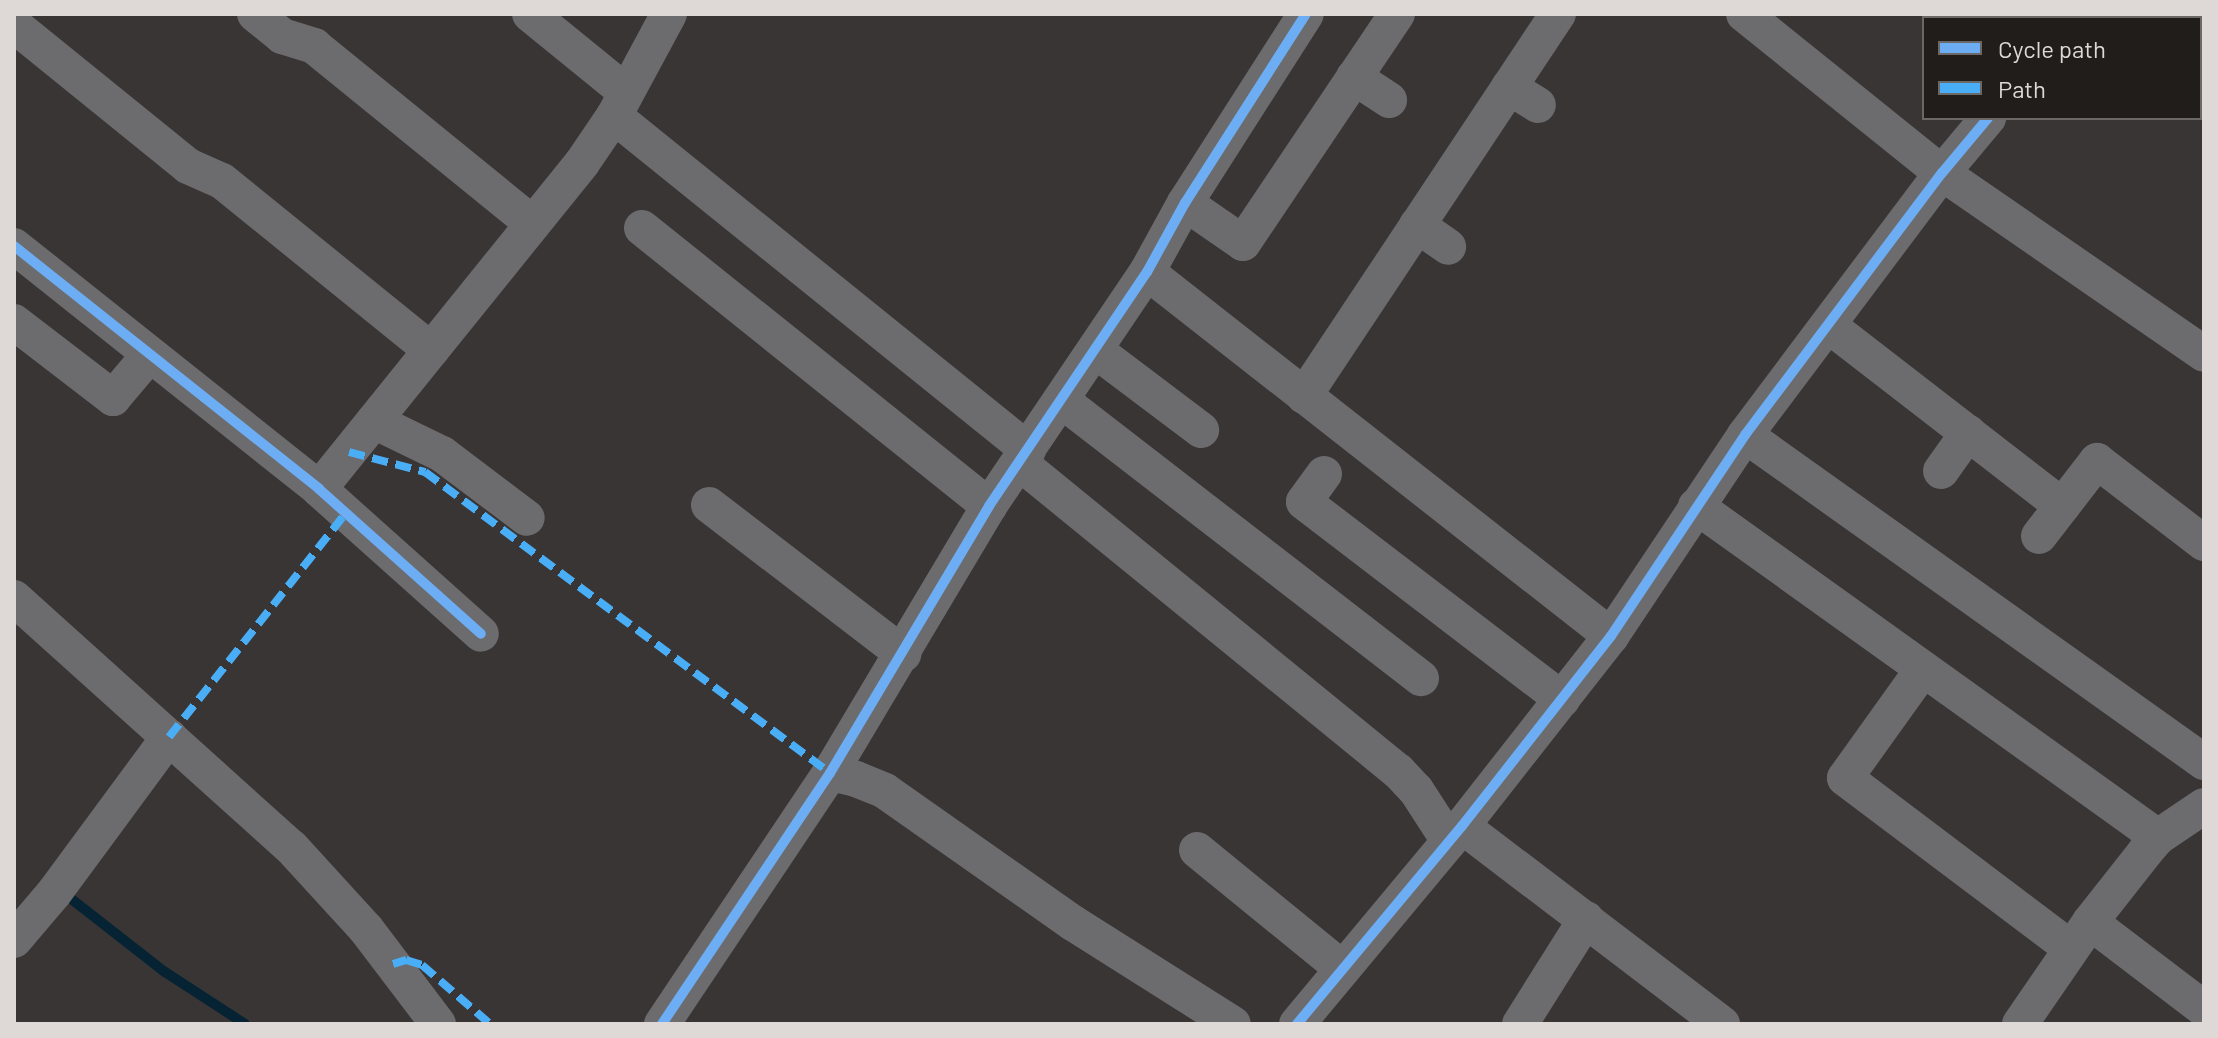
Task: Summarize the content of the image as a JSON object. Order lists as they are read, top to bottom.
{
  "legend": ["Cycle path", "Path"]
}
